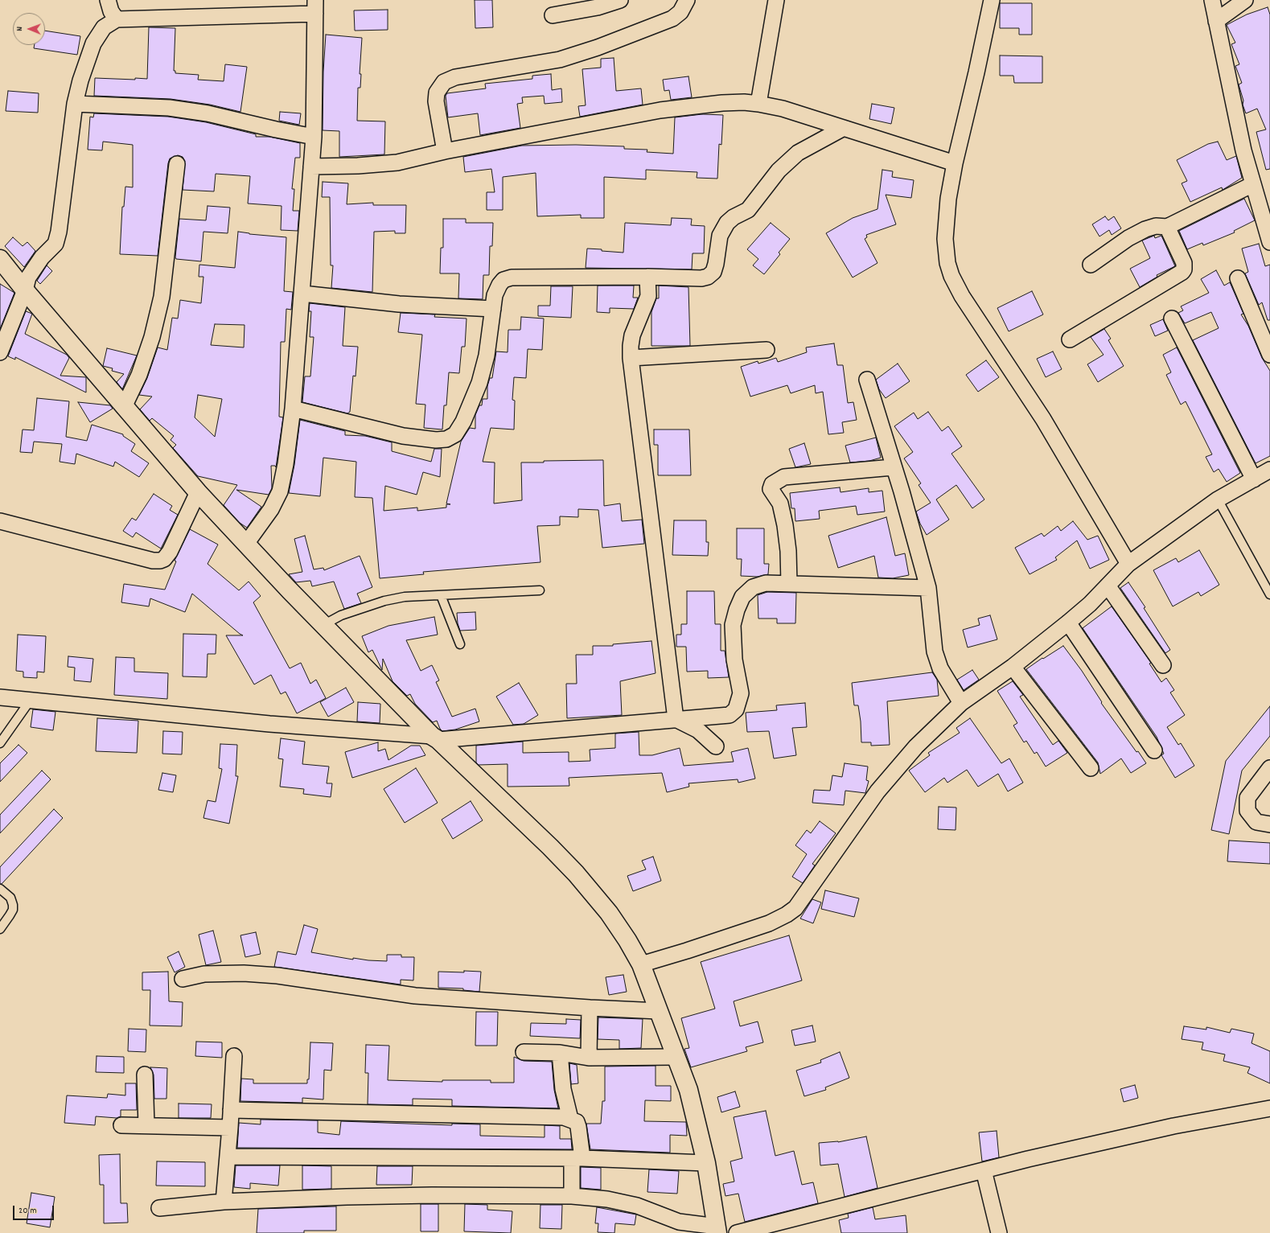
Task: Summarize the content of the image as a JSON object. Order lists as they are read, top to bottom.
{
  "scale_bar": "20 m",
  "north": "left"
}
